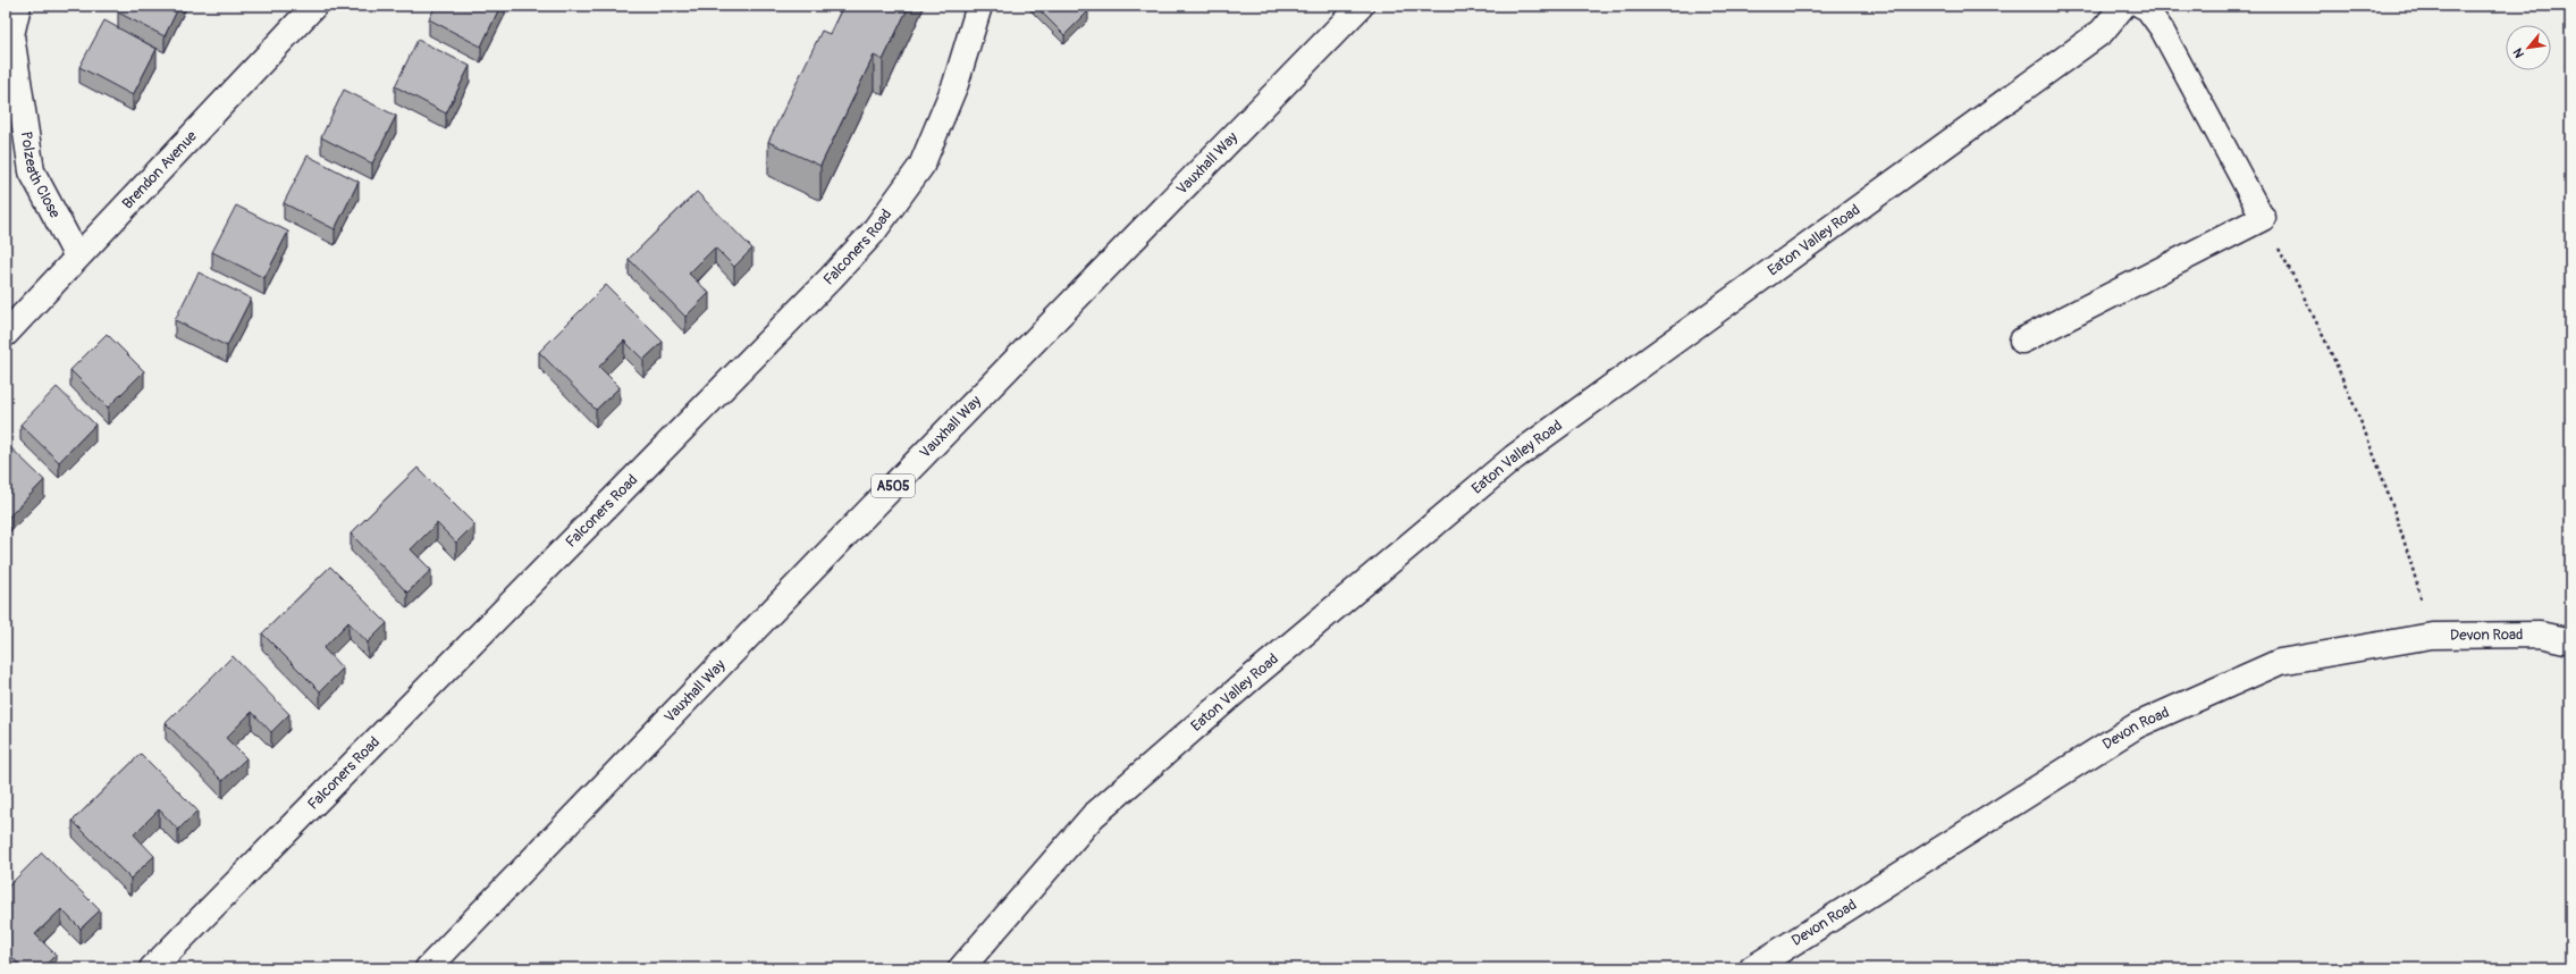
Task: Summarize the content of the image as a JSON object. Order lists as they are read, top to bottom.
{
  "streets": {
    "street": [
      "Vauxhall Way",
      "Brendon Avenue",
      "Polzeath Close",
      "Eaton Valley Road",
      "Falconers Road",
      "A505",
      "Devon Road"
    ]
  },
  "crossings": [
    ["Brendon Avenue", "Polzeath Close"]
  ],
  "north": "bottom left"
}
